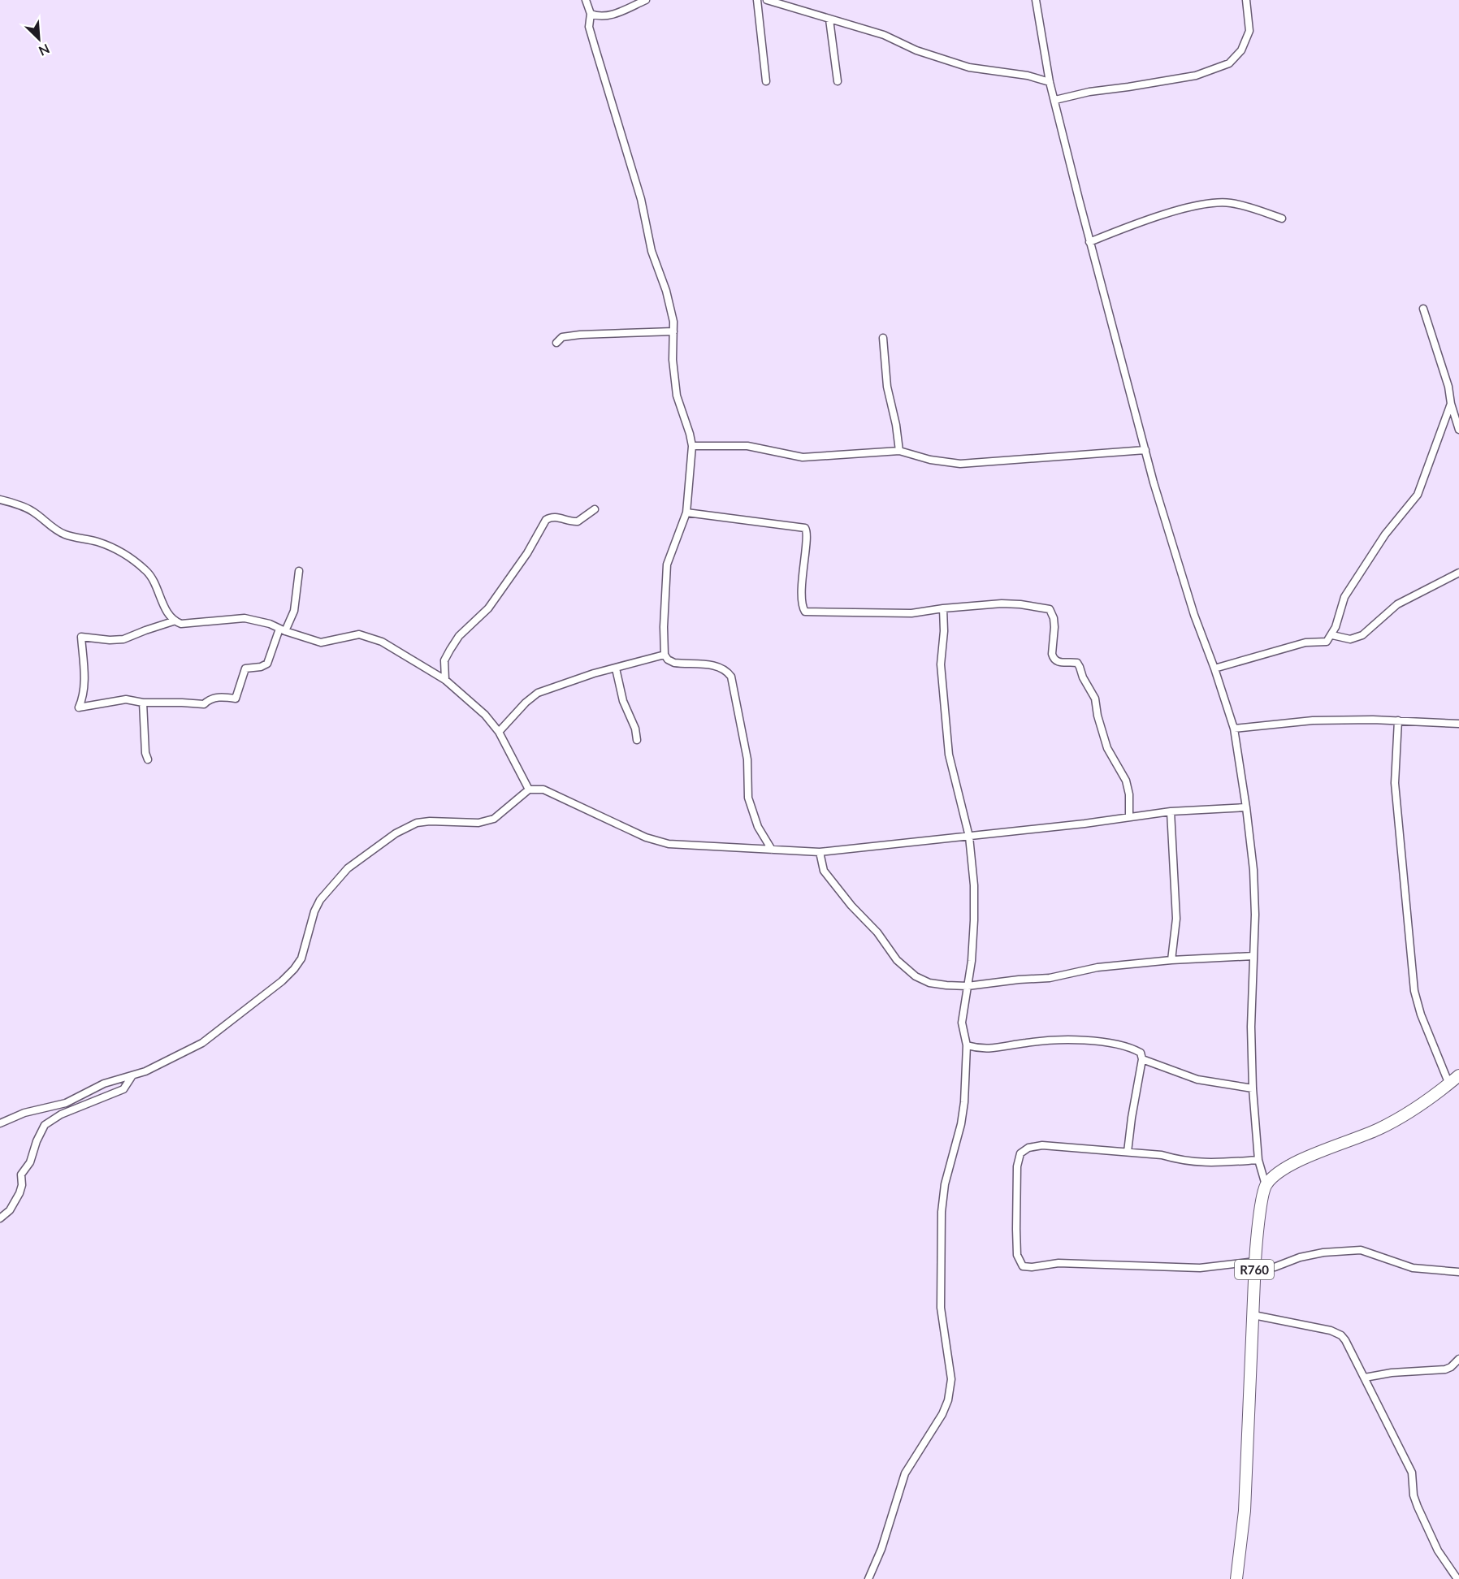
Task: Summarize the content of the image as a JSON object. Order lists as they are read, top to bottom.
{
  "streets": {
    "main road": ["R760"]
  },
  "north": "bottom right"
}
